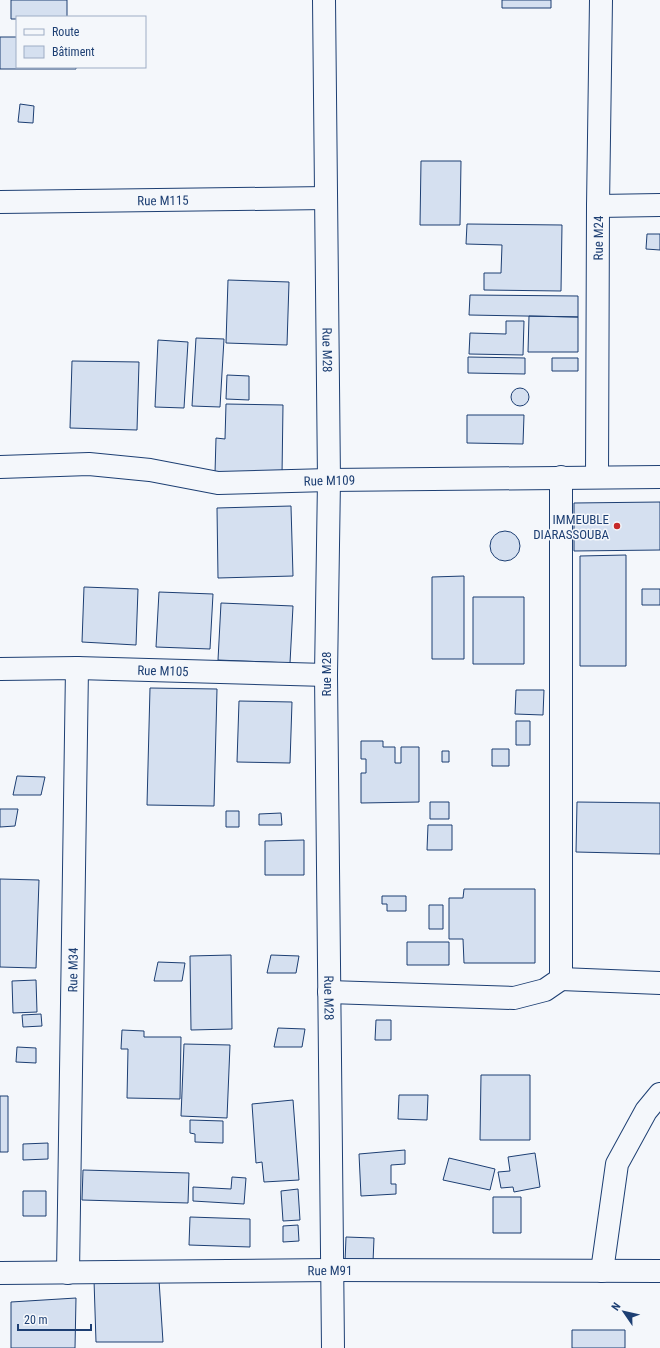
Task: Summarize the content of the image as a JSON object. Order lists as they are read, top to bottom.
{
  "streets": {
    "street": [
      "Rue M115",
      "Rue M24",
      "Rue M28",
      "Rue M109",
      "Rue M105",
      "Rue M34",
      "Rue M91"
    ]
  },
  "crossings": [
    ["Rue M115", "Rue M28"],
    ["Rue M24", "Rue M109"],
    ["Rue M28", "Rue M109"],
    ["Rue M28", "Rue M105"],
    ["Rue M28", "Rue M91"],
    ["Rue M105", "Rue M34"],
    ["Rue M34", "Rue M91"]
  ],
  "places": ["IMMEUBLE DIARASSOUBA"],
  "legend": ["Route", "Bâtiment"],
  "scale_bar": "20 m",
  "north": "top left"
}
